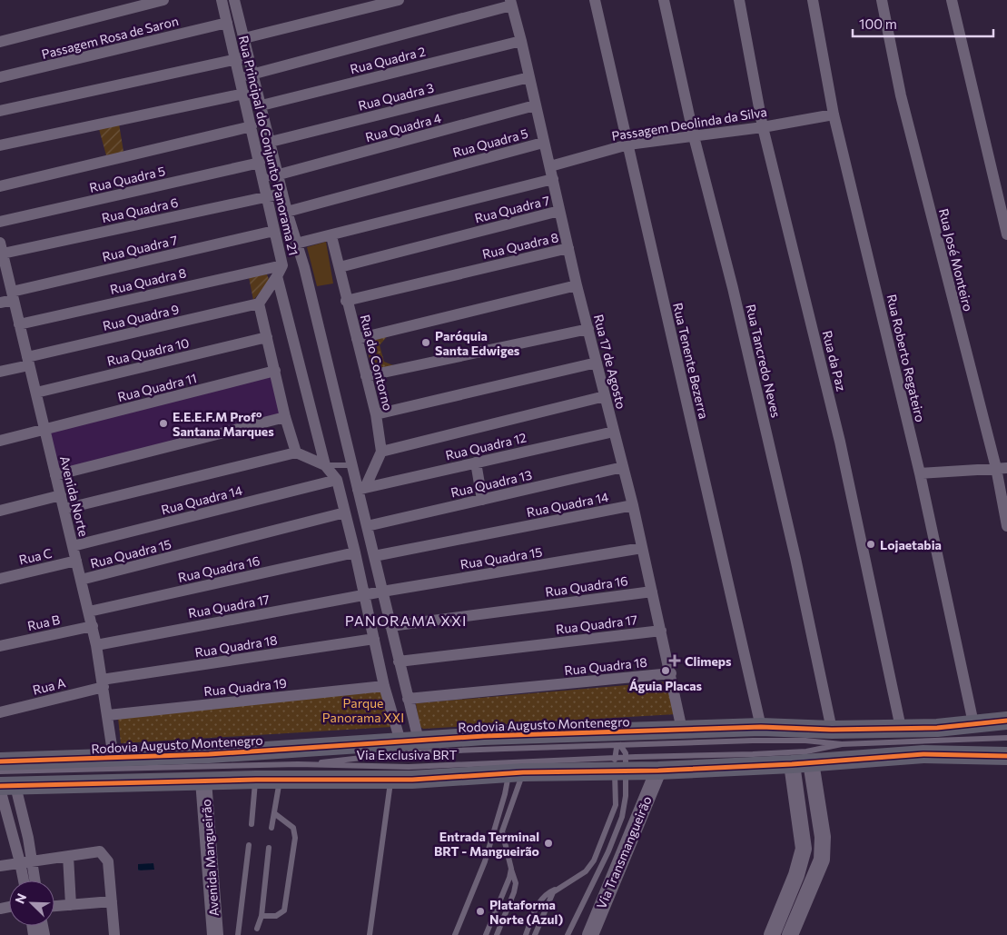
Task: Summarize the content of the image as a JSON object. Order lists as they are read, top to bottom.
{
  "streets": {
    "main road": ["Rodovia Augusto Montenegro"],
    "street": [
      "Passagem Rosa de Saron",
      "Rua Quadra 2",
      "Rua Quadra 3",
      "Passagem Deolinda da Silva",
      "Rua Quadra 4",
      "Rua Quadra 5",
      "Rua Principal do Conjunto Panorama 21",
      "Rua Quadra 7",
      "Rua Quadra 6",
      "Rua Quadra 8",
      "Rua José Monteiro",
      "Rua Quadra 9",
      "Rua Quadra 10",
      "Rua Roberto Regateiro",
      "Rua Tenente Bezerra",
      "Rua Tancredo Neves",
      "Rua da Paz",
      "Rua 17 de Agosto",
      "Rua do Contorno",
      "Rua Quadra 11",
      "Rua Quadra 12",
      "Rua Quadra 13",
      "Avenida Norte",
      "Rua Quadra 14",
      "Rua Quadra 15",
      "Rua C",
      "Rua Quadra 16",
      "Rua Quadra 17",
      "Rua B",
      "Rua Quadra 18",
      "Rua A",
      "Rua Quadra 19",
      "Via Transmangueirão",
      "Avenida Mangueirão"
    ],
    "lane": ["Via Exclusiva BRT"]
  },
  "crossings": [
    ["Passagem Rosa de Saron", "Rua Principal do Conjunto Panorama 21"],
    ["Rua Quadra 2", "Rua Principal do Conjunto Panorama 21"],
    ["Rua Quadra 2", "Rua 17 de Agosto"],
    ["Rua Quadra 3", "Rua Principal do Conjunto Panorama 21"],
    ["Rua Quadra 3", "Rua 17 de Agosto"],
    ["Passagem Deolinda da Silva", "Rua Roberto Regateiro"],
    ["Passagem Deolinda da Silva", "Rua Tenente Bezerra"],
    ["Passagem Deolinda da Silva", "Rua Tancredo Neves"],
    ["Passagem Deolinda da Silva", "Rua da Paz"],
    ["Passagem Deolinda da Silva", "Rua 17 de Agosto"],
    ["Rua Quadra 4", "Rua Principal do Conjunto Panorama 21"],
    ["Rua Quadra 4", "Rua 17 de Agosto"],
    ["Rua Quadra 5", "Rua Principal do Conjunto Panorama 21"],
    ["Rua Quadra 5", "Rua 17 de Agosto"],
    ["Rua Principal do Conjunto Panorama 21", "Rua Quadra 7"],
    ["Rua Principal do Conjunto Panorama 21", "Rua Quadra 6"],
    ["Rua Principal do Conjunto Panorama 21", "Rua Quadra 8"],
    ["Rua Principal do Conjunto Panorama 21", "Rua Quadra 9"],
    ["Rua Principal do Conjunto Panorama 21", "Rua Quadra 12"],
    ["Rua Principal do Conjunto Panorama 21", "Rua Quadra 13"],
    ["Rua Principal do Conjunto Panorama 21", "Rua Quadra 14"],
    ["Rua Principal do Conjunto Panorama 21", "Rua Quadra 15"],
    ["Rua Principal do Conjunto Panorama 21", "Rua Quadra 16"],
    ["Rua Principal do Conjunto Panorama 21", "Rua Quadra 17"],
    ["Rua Principal do Conjunto Panorama 21", "Rua Quadra 18"],
    ["Rua Principal do Conjunto Panorama 21", "Rodovia Augusto Montenegro"],
    ["Rua Quadra 7", "Rua 17 de Agosto"],
    ["Rua Quadra 7", "Rua do Contorno"],
    ["Rua Quadra 7", "Avenida Norte"],
    ["Rua Quadra 6", "Avenida Norte"],
    ["Rua Quadra 8", "Rua 17 de Agosto"],
    ["Rua Quadra 8", "Rua do Contorno"],
    ["Rua Quadra 8", "Avenida Norte"],
    ["Rua Quadra 9", "Avenida Norte"],
    ["Rua Quadra 10", "Avenida Norte"],
    ["Rua Roberto Regateiro", "Rodovia Augusto Montenegro"],
    ["Rua Tenente Bezerra", "Rodovia Augusto Montenegro"],
    ["Rua Tancredo Neves", "Rodovia Augusto Montenegro"],
    ["Rua Tancredo Neves", "Via Exclusiva BRT"],
    ["Rua da Paz", "Rodovia Augusto Montenegro"],
    ["Rua 17 de Agosto", "Rua Quadra 12"],
    ["Rua 17 de Agosto", "Rua Quadra 13"],
    ["Rua 17 de Agosto", "Rua Quadra 14"],
    ["Rua 17 de Agosto", "Rua Quadra 15"],
    ["Rua 17 de Agosto", "Rua Quadra 16"],
    ["Rua 17 de Agosto", "Rua Quadra 17"],
    ["Rua 17 de Agosto", "Rua Quadra 18"],
    ["Rua 17 de Agosto", "Rodovia Augusto Montenegro"],
    ["Rua Quadra 11", "Avenida Norte"],
    ["Avenida Norte", "Rua Quadra 14"],
    ["Avenida Norte", "Rua Quadra 15"],
    ["Avenida Norte", "Rua C"],
    ["Avenida Norte", "Rua Quadra 16"],
    ["Avenida Norte", "Rua Quadra 17"],
    ["Avenida Norte", "Rua B"],
    ["Avenida Norte", "Rua Quadra 18"],
    ["Avenida Norte", "Rua A"],
    ["Avenida Norte", "Rua Quadra 19"],
    ["Avenida Norte", "Rodovia Augusto Montenegro"],
    ["Rua Quadra 15", "Rua Quadra 17"],
    ["Rua Quadra 18", "Rua A"],
    ["Rodovia Augusto Montenegro", "Via Exclusiva BRT"]
  ],
  "districts": ["PANORAMA XXI"],
  "parks": ["Parque Panorama XXI"],
  "places": {
    "other": [
      "Paróquia Santa Edwiges",
      "E.E.E.F.M Profº Santana Marques",
      "Lojaetabia",
      "Águia Placas",
      "Entrada Terminal BRT - Mangueirão",
      "Plataforma Norte (Azul)"
    ],
    "health": ["Climeps"]
  },
  "scale_bar": "100 m",
  "north": "top left"
}
